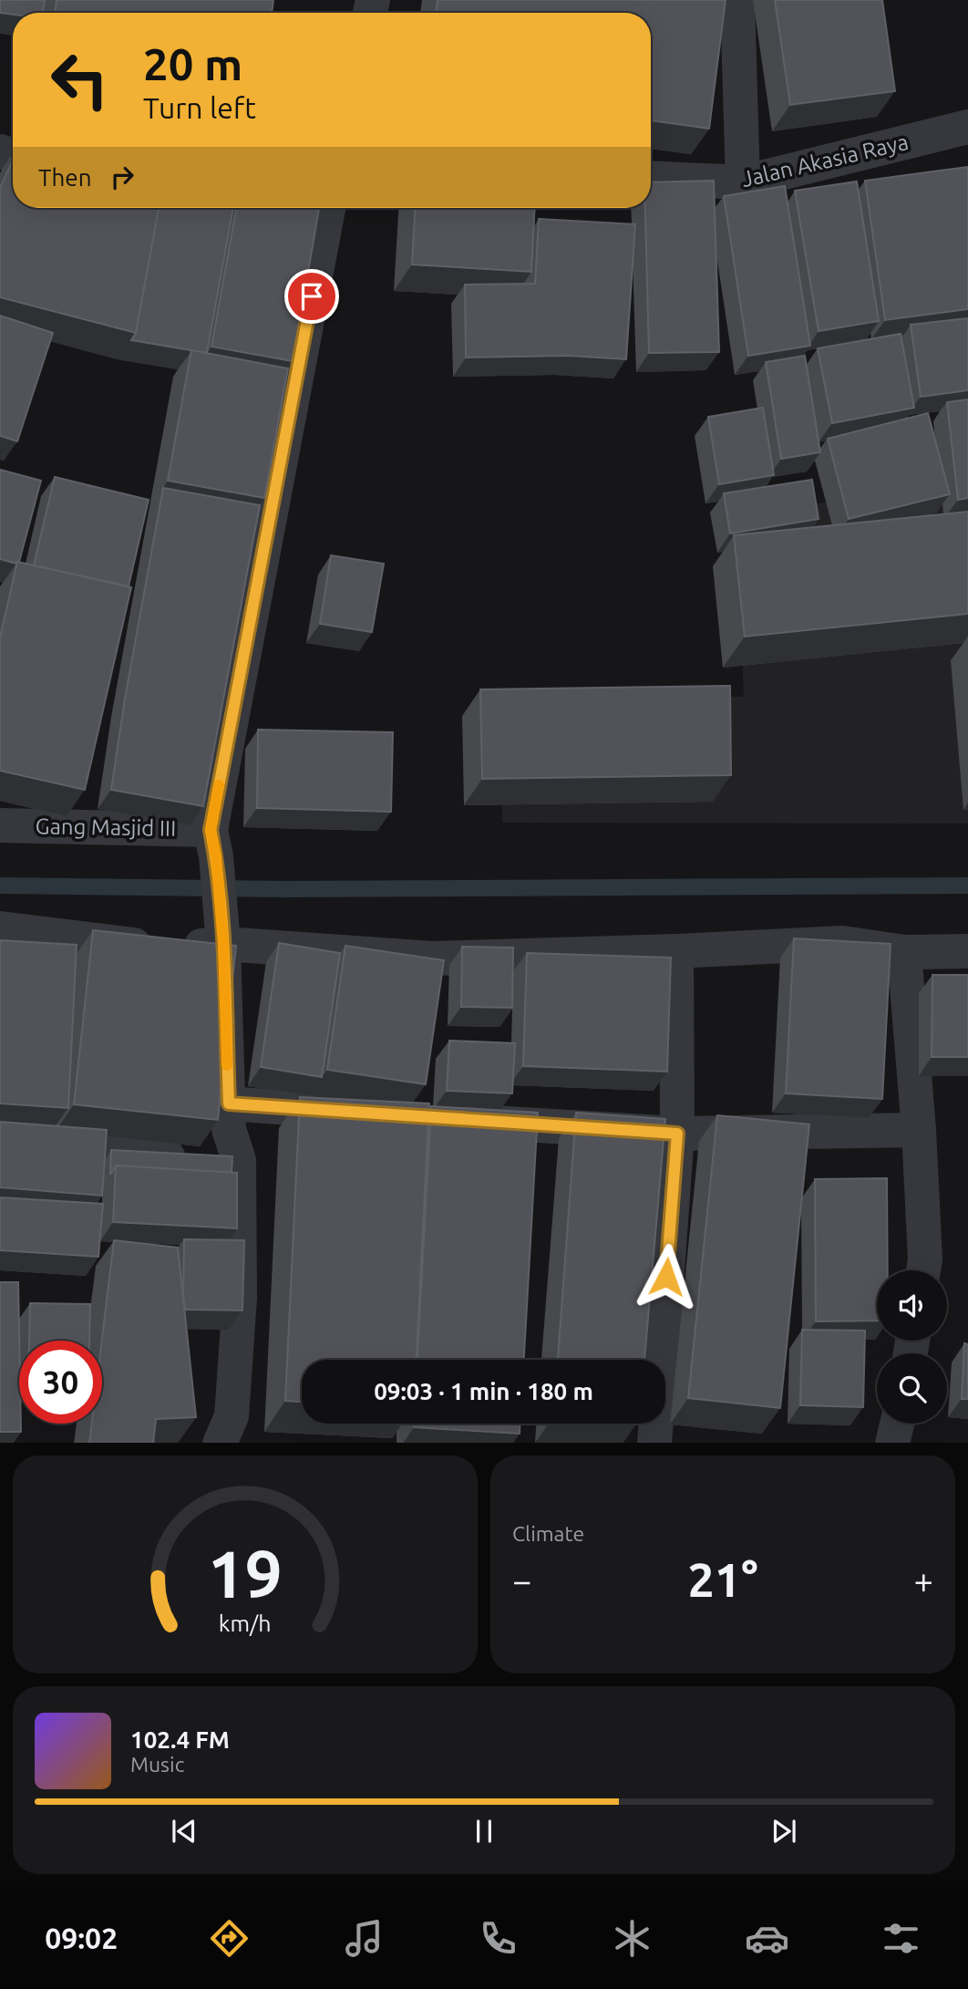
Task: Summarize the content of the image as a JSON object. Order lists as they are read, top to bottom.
{
  "streets": {
    "street": ["Jalan Akasia Raya", "Gang Masjid III"]
  },
  "page": {
    "turn": ["20 m", "Turn left"],
    "then": "Then",
    "limit": "30",
    "trip": "09:03 · 1 min · 180 m",
    "tile": "Climate",
    "heat": ["−", "21°", "+"],
    "song": ["102.4 FM", "Music"],
    "tabs": "09:02",
    "gauge": ["19", "km/h"]
  }
}
